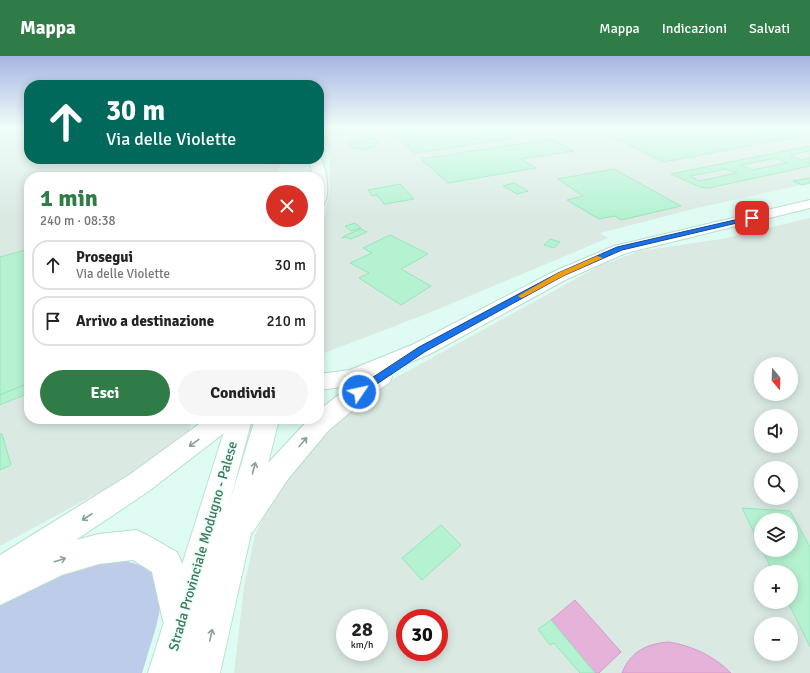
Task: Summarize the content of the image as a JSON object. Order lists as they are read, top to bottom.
{
  "streets": {
    "street": ["Strada Provinciale Modugno - Palese"]
  },
  "north": "bottom",
  "page": {
    "header": "Mappa",
    "nav": ["Mappa", "Indicazioni", "Salvati"],
    "turn": ["30 m", "Via delle Violette"],
    "heading": ["1 min", "240 m · 08:38"],
    "list": [
      {
        "name": "Prosegui",
        "note": "Via delle Violette",
        "value": "30 m"
      },
      {
        "name": "Arrivo a destinazione",
        "value": "210 m"
      }
    ],
    "map_buttons": ["+", "−"],
    "buttons": ["Esci", "Condividi"],
    "speed": "28 km/h",
    "limit": "30"
  }
}
